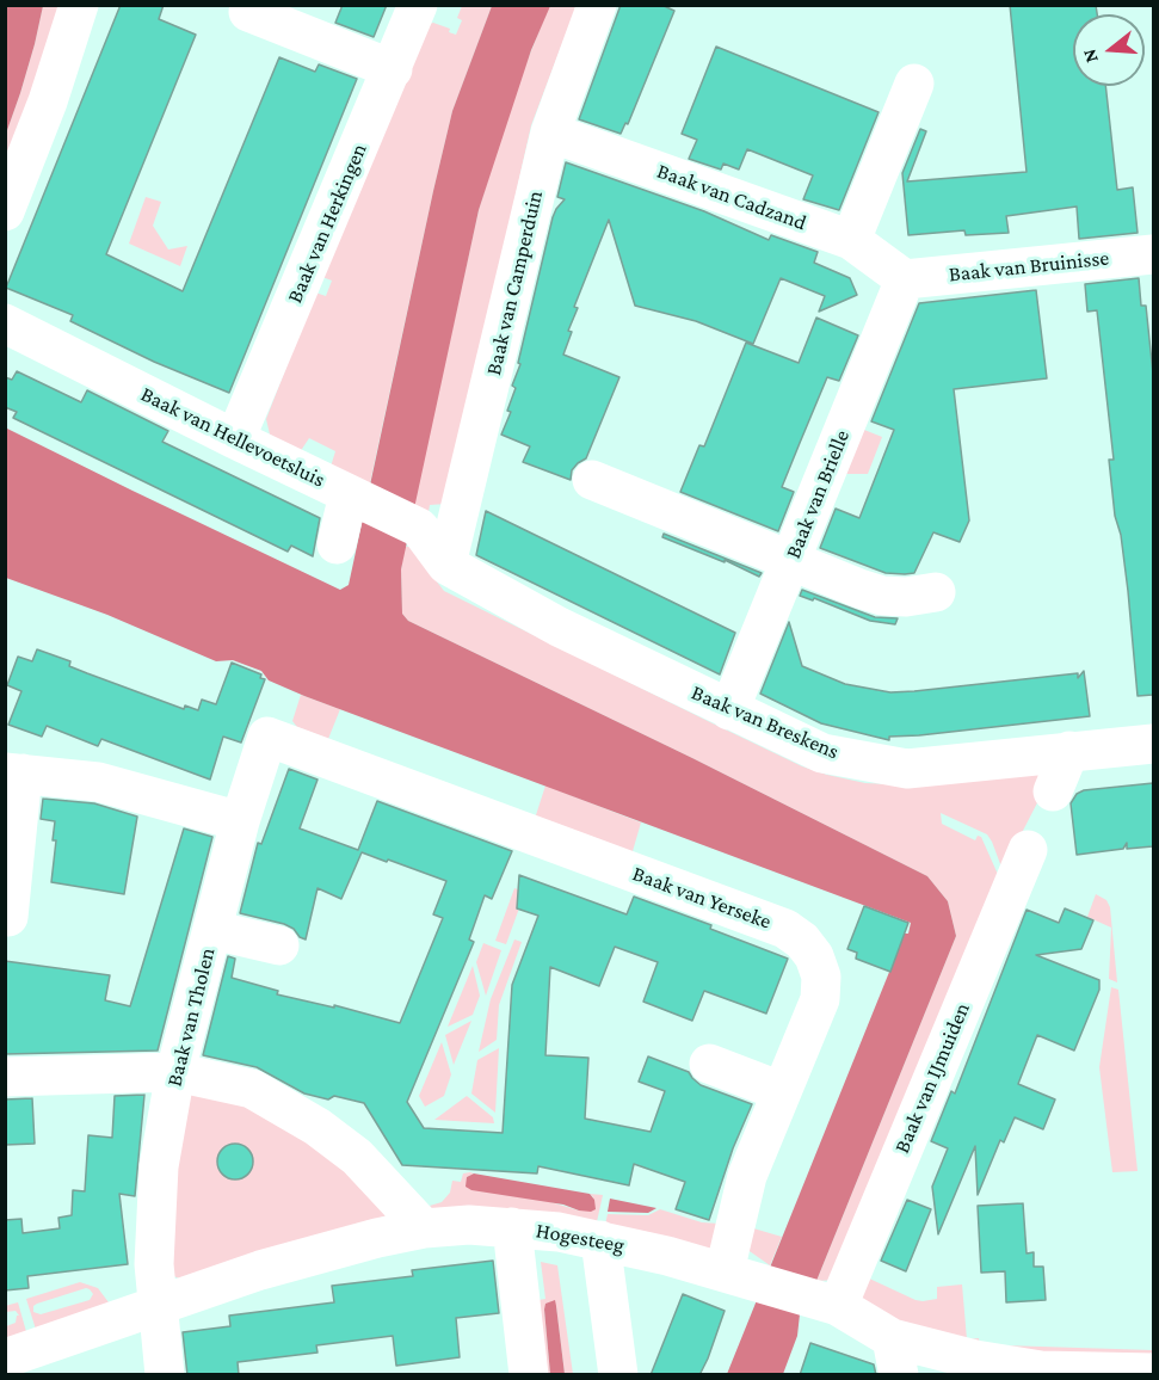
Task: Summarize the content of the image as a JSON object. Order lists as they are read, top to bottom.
{
  "streets": {
    "street": [
      "Baak van Cadzand",
      "Baak van Herkingen",
      "Baak van Bruinisse",
      "Baak van Camperduin",
      "Baak van Hellevoetsluis",
      "Baak van Brielle",
      "Baak van Breskens",
      "Baak van Yerseke",
      "Baak van Tholen",
      "Baak van IJmuiden",
      "Hogesteeg"
    ]
  },
  "crossings": [
    ["Baak van Cadzand", "Baak van Bruinisse"],
    ["Baak van Cadzand", "Baak van Camperduin"],
    ["Baak van Cadzand", "Baak van Brielle"],
    ["Baak van Herkingen", "Baak van Hellevoetsluis"],
    ["Baak van Bruinisse", "Baak van Brielle"],
    ["Baak van Camperduin", "Baak van Hellevoetsluis"],
    ["Baak van Camperduin", "Baak van Breskens"],
    ["Baak van Hellevoetsluis", "Baak van Breskens"],
    ["Baak van Brielle", "Baak van Breskens"],
    ["Baak van Yerseke", "Baak van Tholen"],
    ["Baak van Yerseke", "Hogesteeg"],
    ["Baak van Tholen", "Hogesteeg"],
    ["Baak van IJmuiden", "Hogesteeg"]
  ],
  "north": "left"
}
